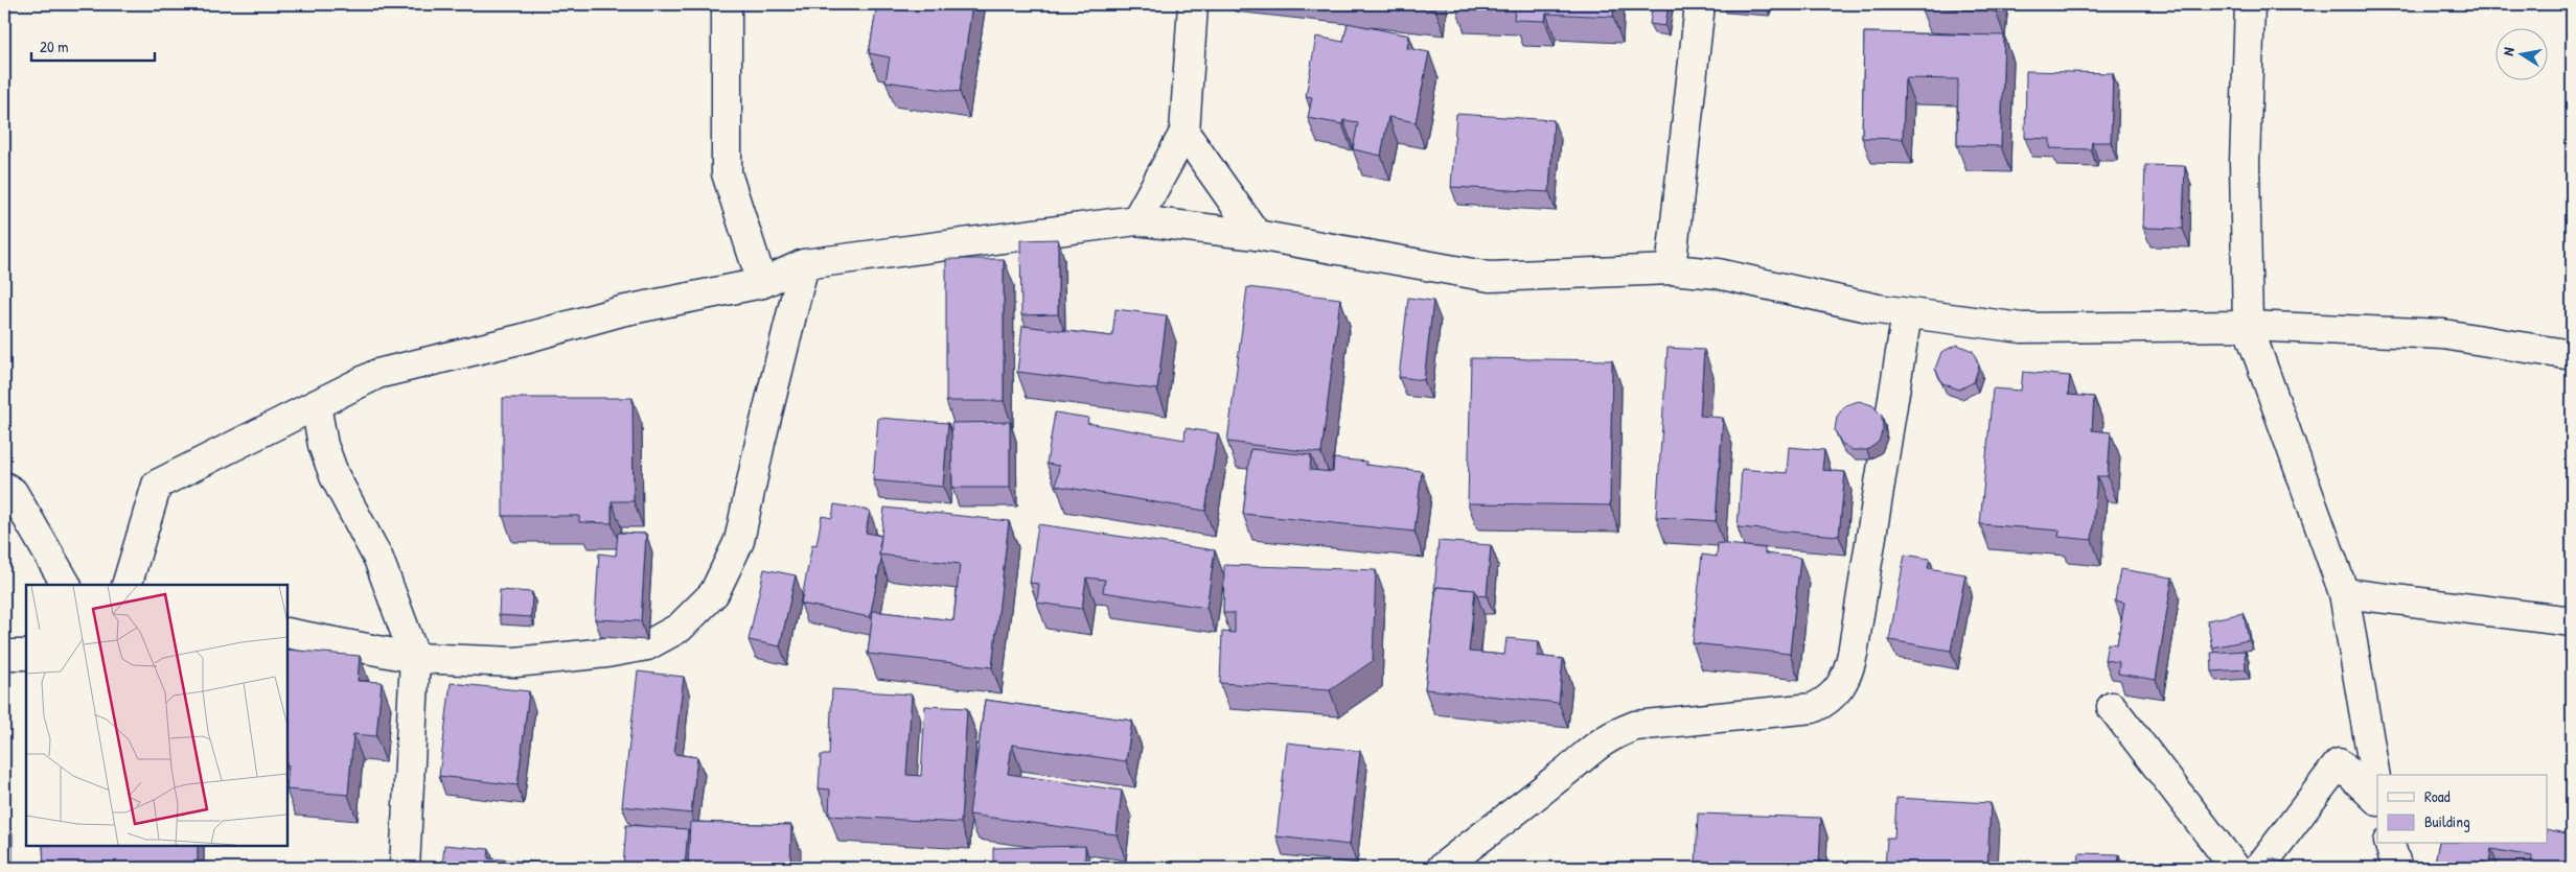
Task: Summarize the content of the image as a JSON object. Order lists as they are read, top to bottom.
{
  "legend": ["Road", "Building"],
  "scale_bar": "20 m",
  "north": "left"
}
